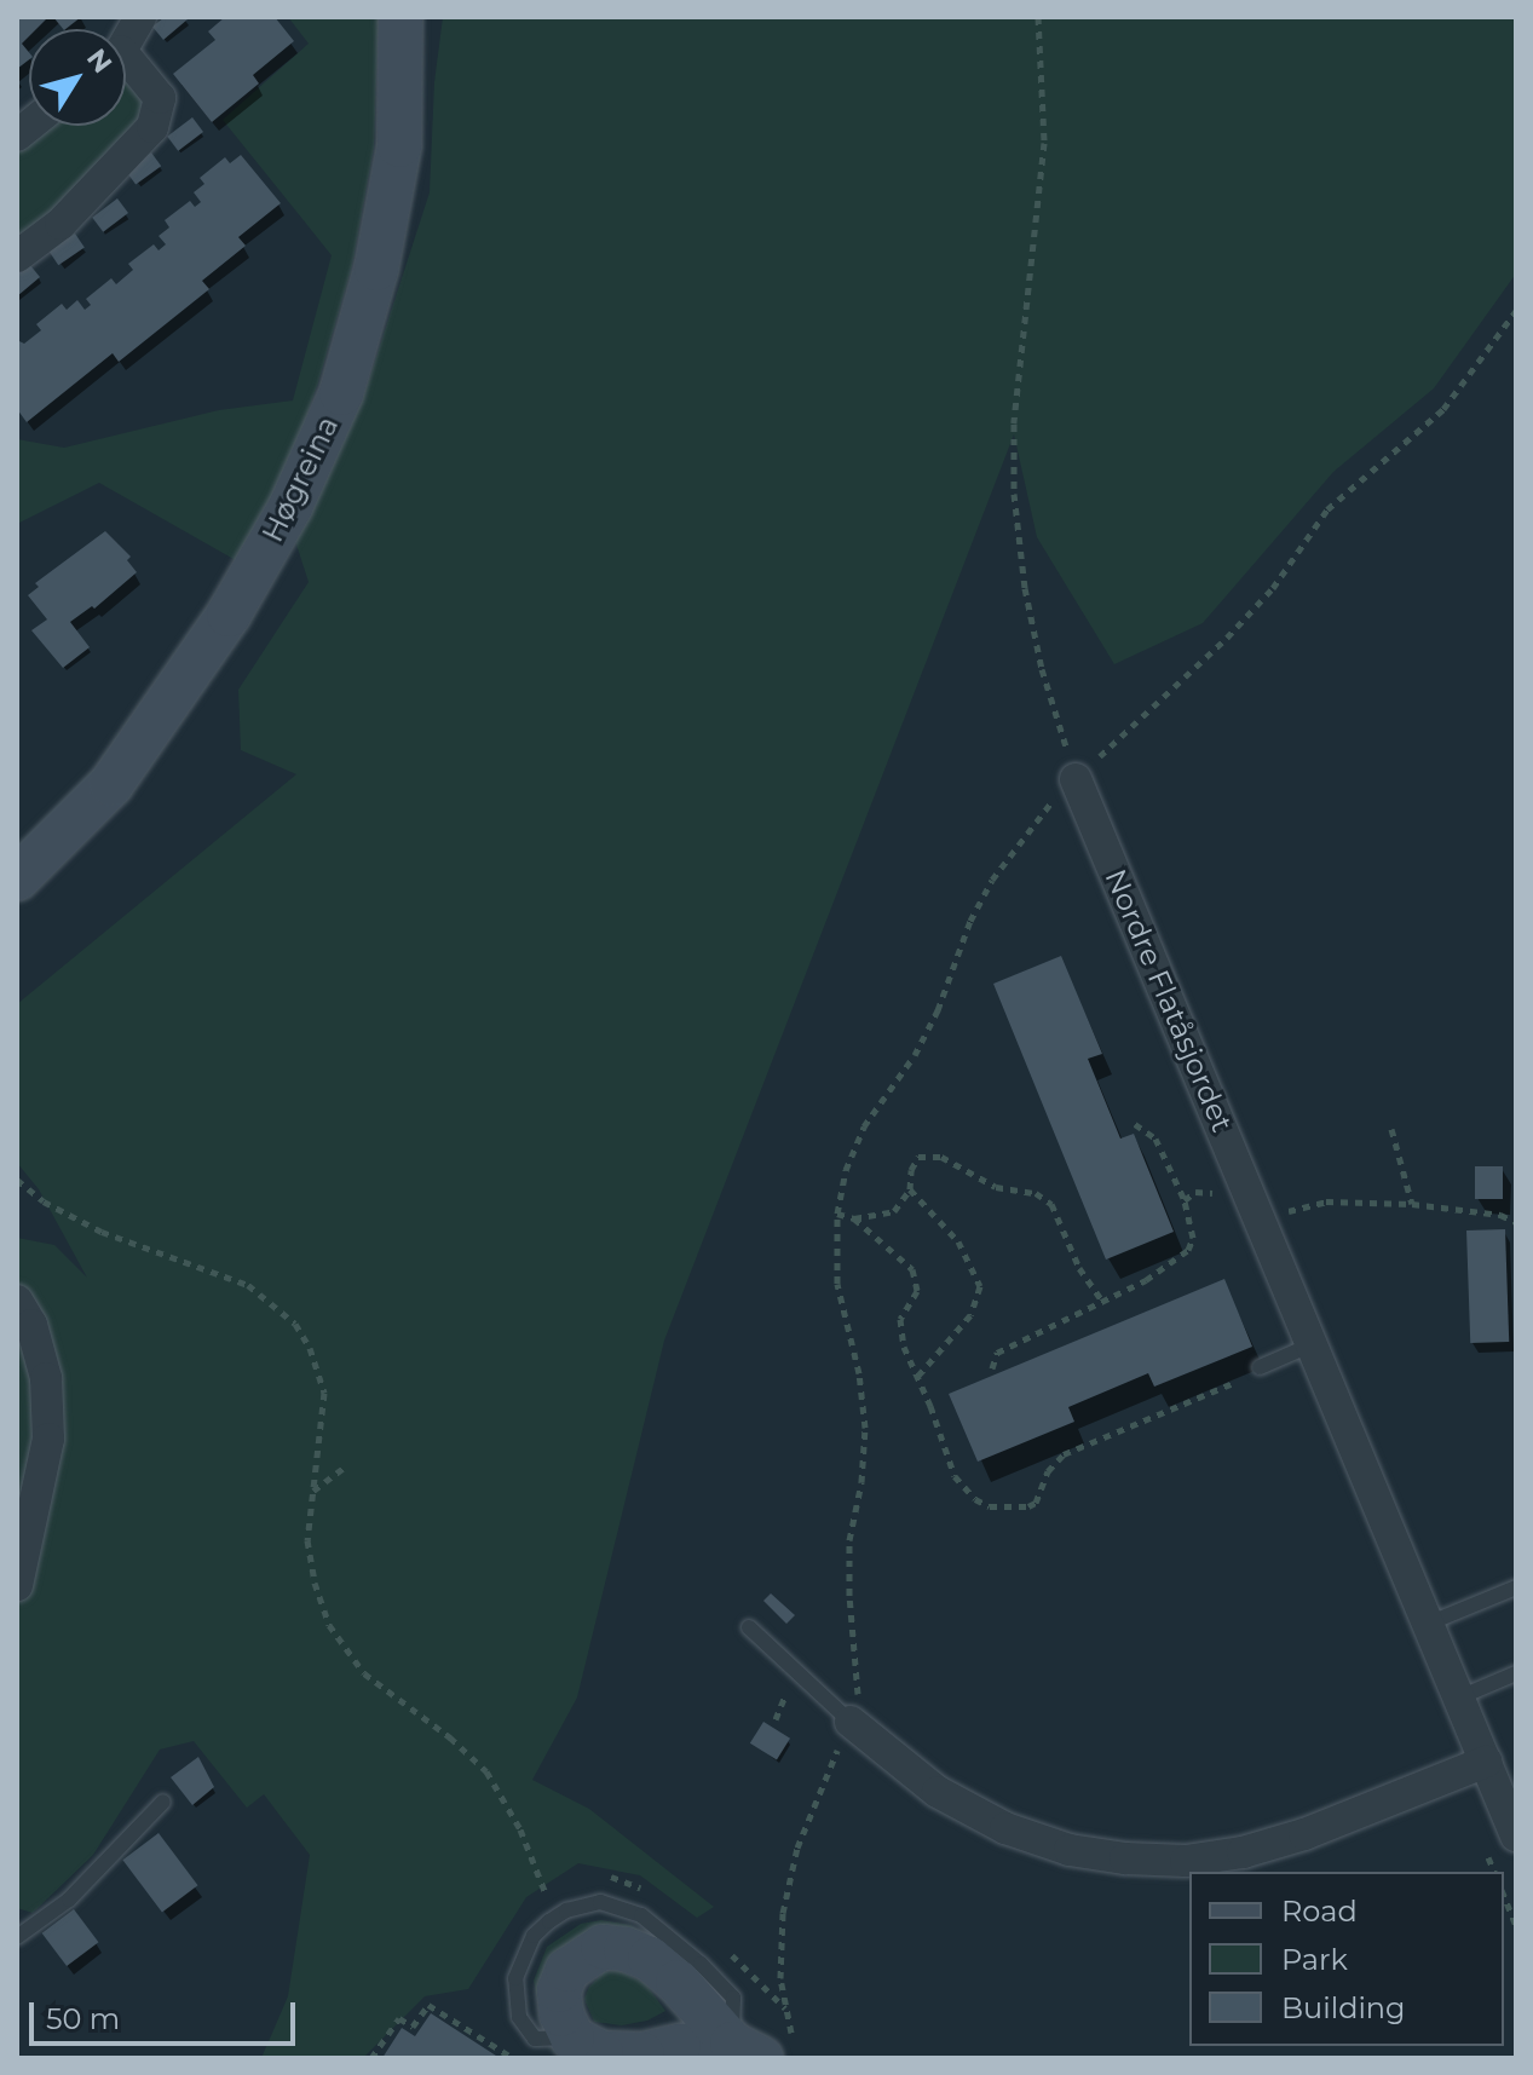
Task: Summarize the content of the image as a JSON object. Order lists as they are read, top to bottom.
{
  "streets": {
    "street": ["Høgreina", "Nordre Flatåsjordet"]
  },
  "legend": ["Road", "Park", "Building"],
  "scale_bar": "50 m",
  "north": "top right"
}
